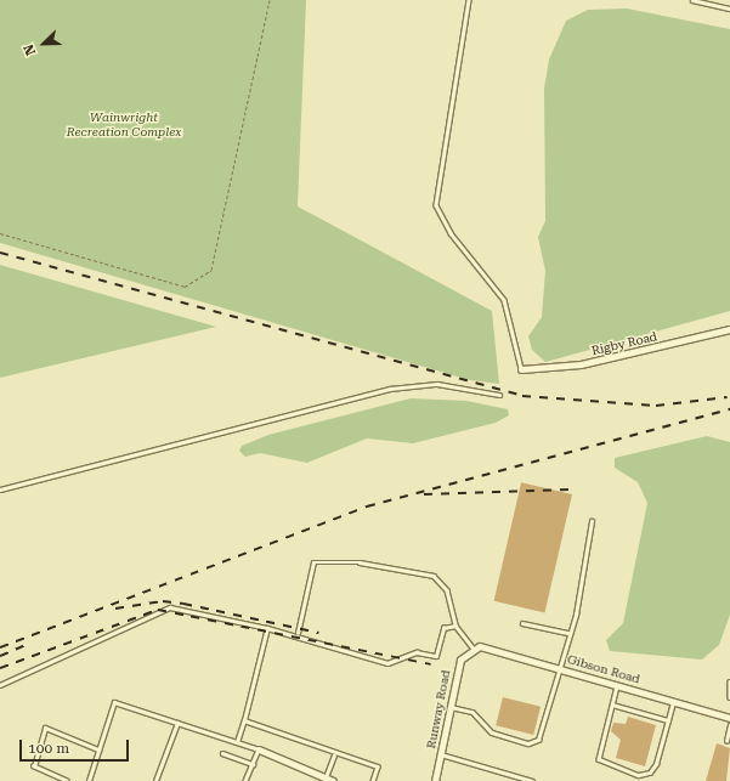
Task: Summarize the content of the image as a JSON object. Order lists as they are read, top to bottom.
{
  "streets": {
    "street": ["Rigby Road", "Gibson Road", "Runway Road"]
  },
  "crossings": [
    ["Gibson Road", "Runway Road"]
  ],
  "parks": ["Wainwright Recreation Complex"],
  "scale_bar": "100 m",
  "north": "bottom left"
}
